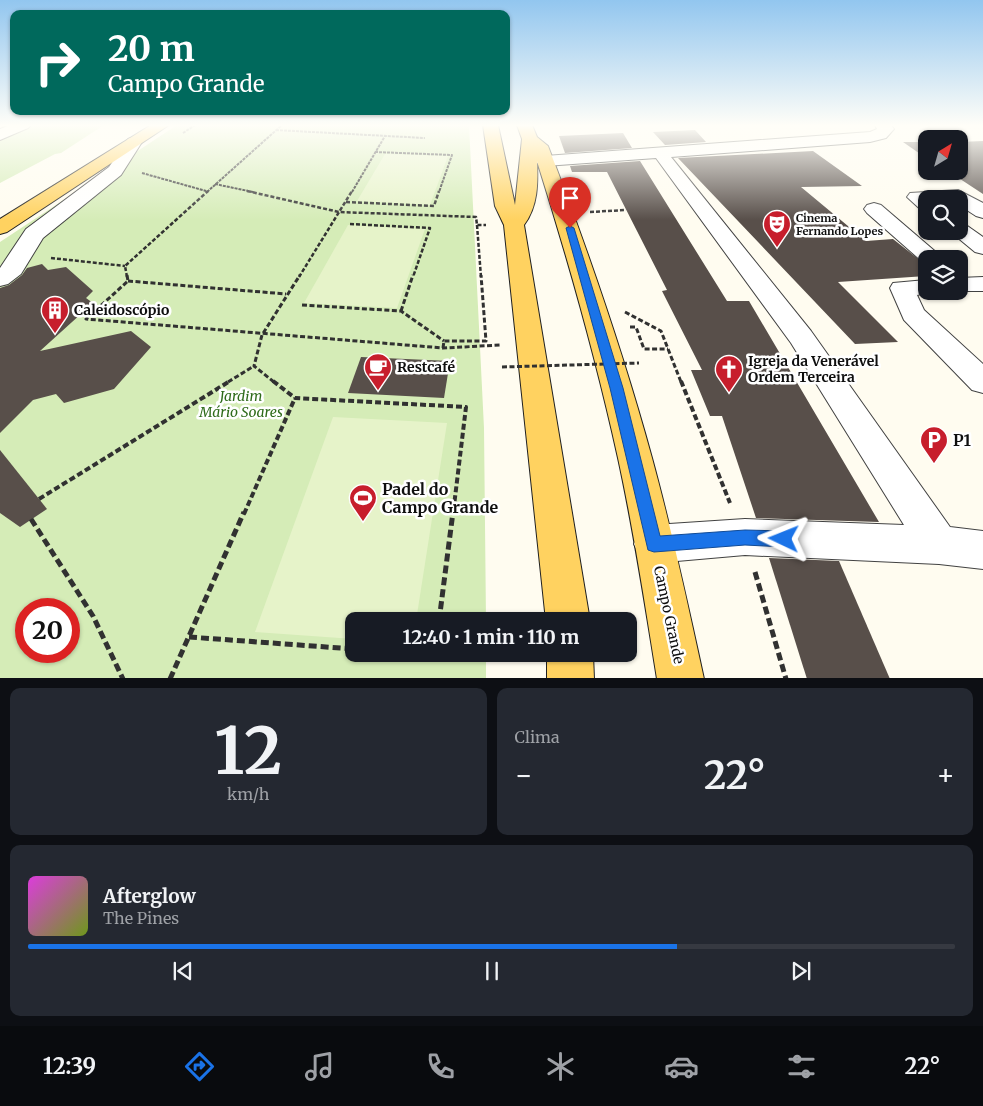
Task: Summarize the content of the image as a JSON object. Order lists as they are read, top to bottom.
{
  "streets": {
    "main road": ["Campo Grande"]
  },
  "parks": ["Jardim Mário Soares"],
  "places": {
    "theatre": ["Cinema Fernando Lopes"],
    "building": ["Caleidoscópio"],
    "cafe": ["Restcafé"],
    "church": ["Igreja da Venerável Ordem Terceira"],
    "parking": ["P1"],
    "sports": ["Padel do Campo Grande"]
  },
  "north": "top right",
  "page": {
    "turn": ["20 m", "Campo Grande"],
    "limit": "20",
    "trip": "12:40 · 1 min · 110 m",
    "tile": [
      ["12", "km/h"],
      "Clima"
    ],
    "heat": ["−", "22°", "+"],
    "song": ["Afterglow", "The Pines"],
    "tabs": ["12:39", "22°"]
  }
}
